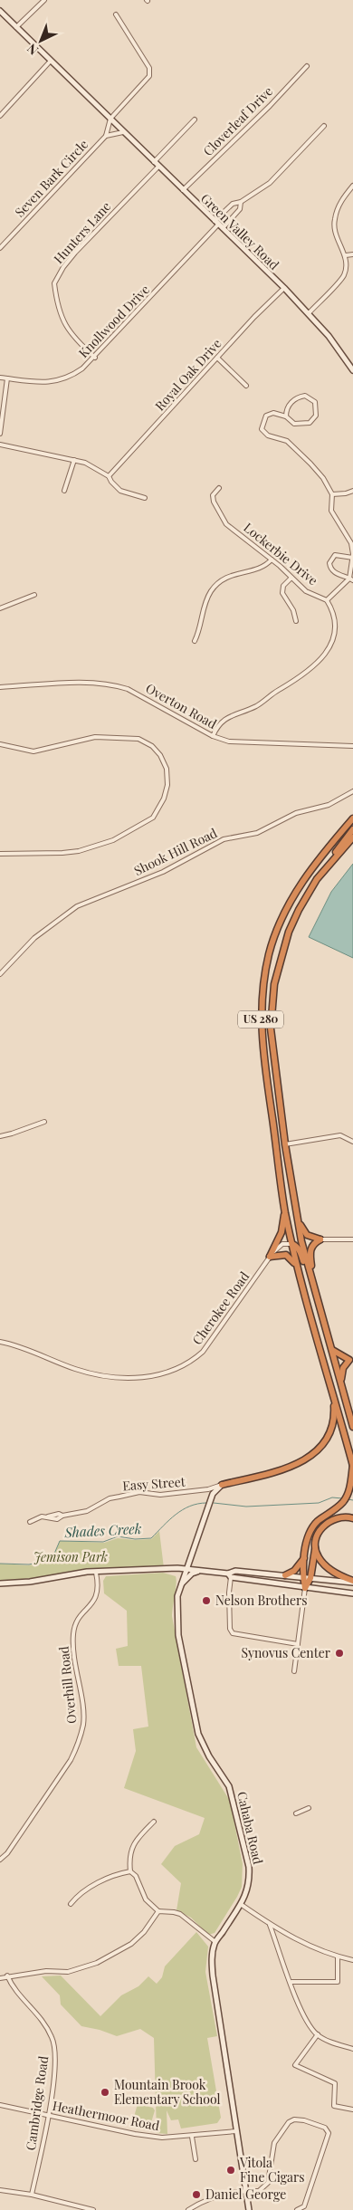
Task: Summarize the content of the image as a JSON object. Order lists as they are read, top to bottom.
{
  "streets": {
    "highway": ["US 280"],
    "street": [
      "Cloverleaf Drive",
      "Seven Bark Circle",
      "Green Valley Road",
      "Hunters Lane",
      "Knollwood Drive",
      "Royal Oak Drive",
      "Lockerbie Drive",
      "Overton Road",
      "Shook Hill Road",
      "Cherokee Road",
      "Easy Street",
      "Overhill Road",
      "Cahaba Road",
      "Cambridge Road",
      "Heathermoor Road"
    ]
  },
  "crossings": [
    ["Cloverleaf Drive", "Green Valley Road"],
    ["Seven Bark Circle", "Green Valley Road"],
    ["Green Valley Road", "Hunters Lane"],
    ["Green Valley Road", "Knollwood Drive"],
    ["Green Valley Road", "Royal Oak Drive"],
    ["Hunters Lane", "Knollwood Drive"],
    ["US 280", "Cherokee Road"],
    ["Easy Street", "Cahaba Road"],
    ["Cahaba Road", "Heathermoor Road"],
    ["Cambridge Road", "Heathermoor Road"]
  ],
  "water": ["Shades Creek"],
  "parks": ["Jemison Park"],
  "places": [
    "Nelson Brothers",
    "Synovus Center",
    "Mountain Brook Elementary School",
    "Vitola Fine Cigars",
    "Daniel George"
  ],
  "north": "bottom left"
}
